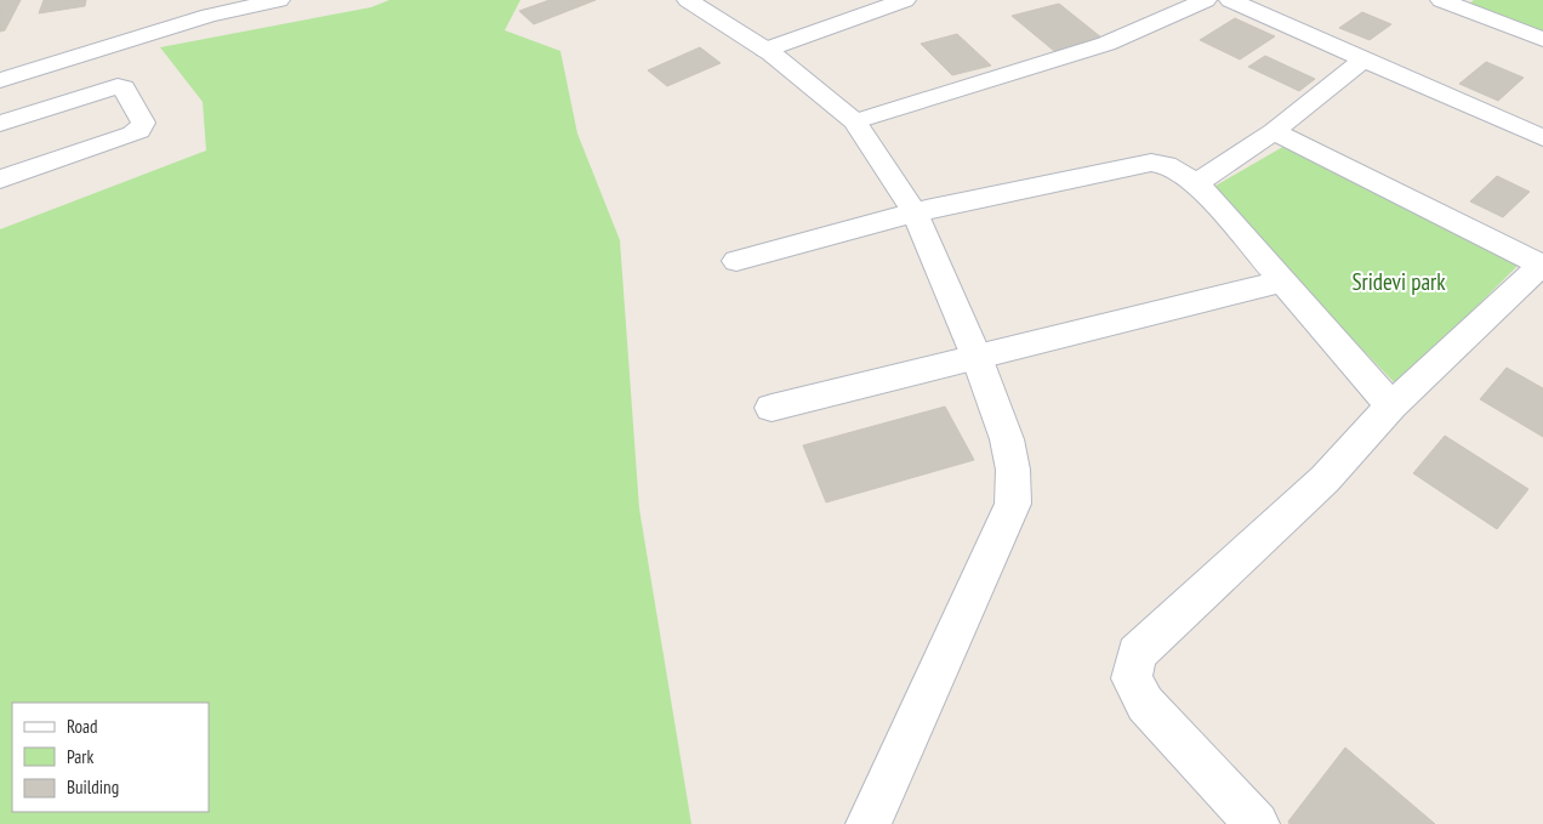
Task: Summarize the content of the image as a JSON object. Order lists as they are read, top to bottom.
{
  "parks": ["Sridevi park"],
  "legend": ["Road", "Park", "Building"]
}
